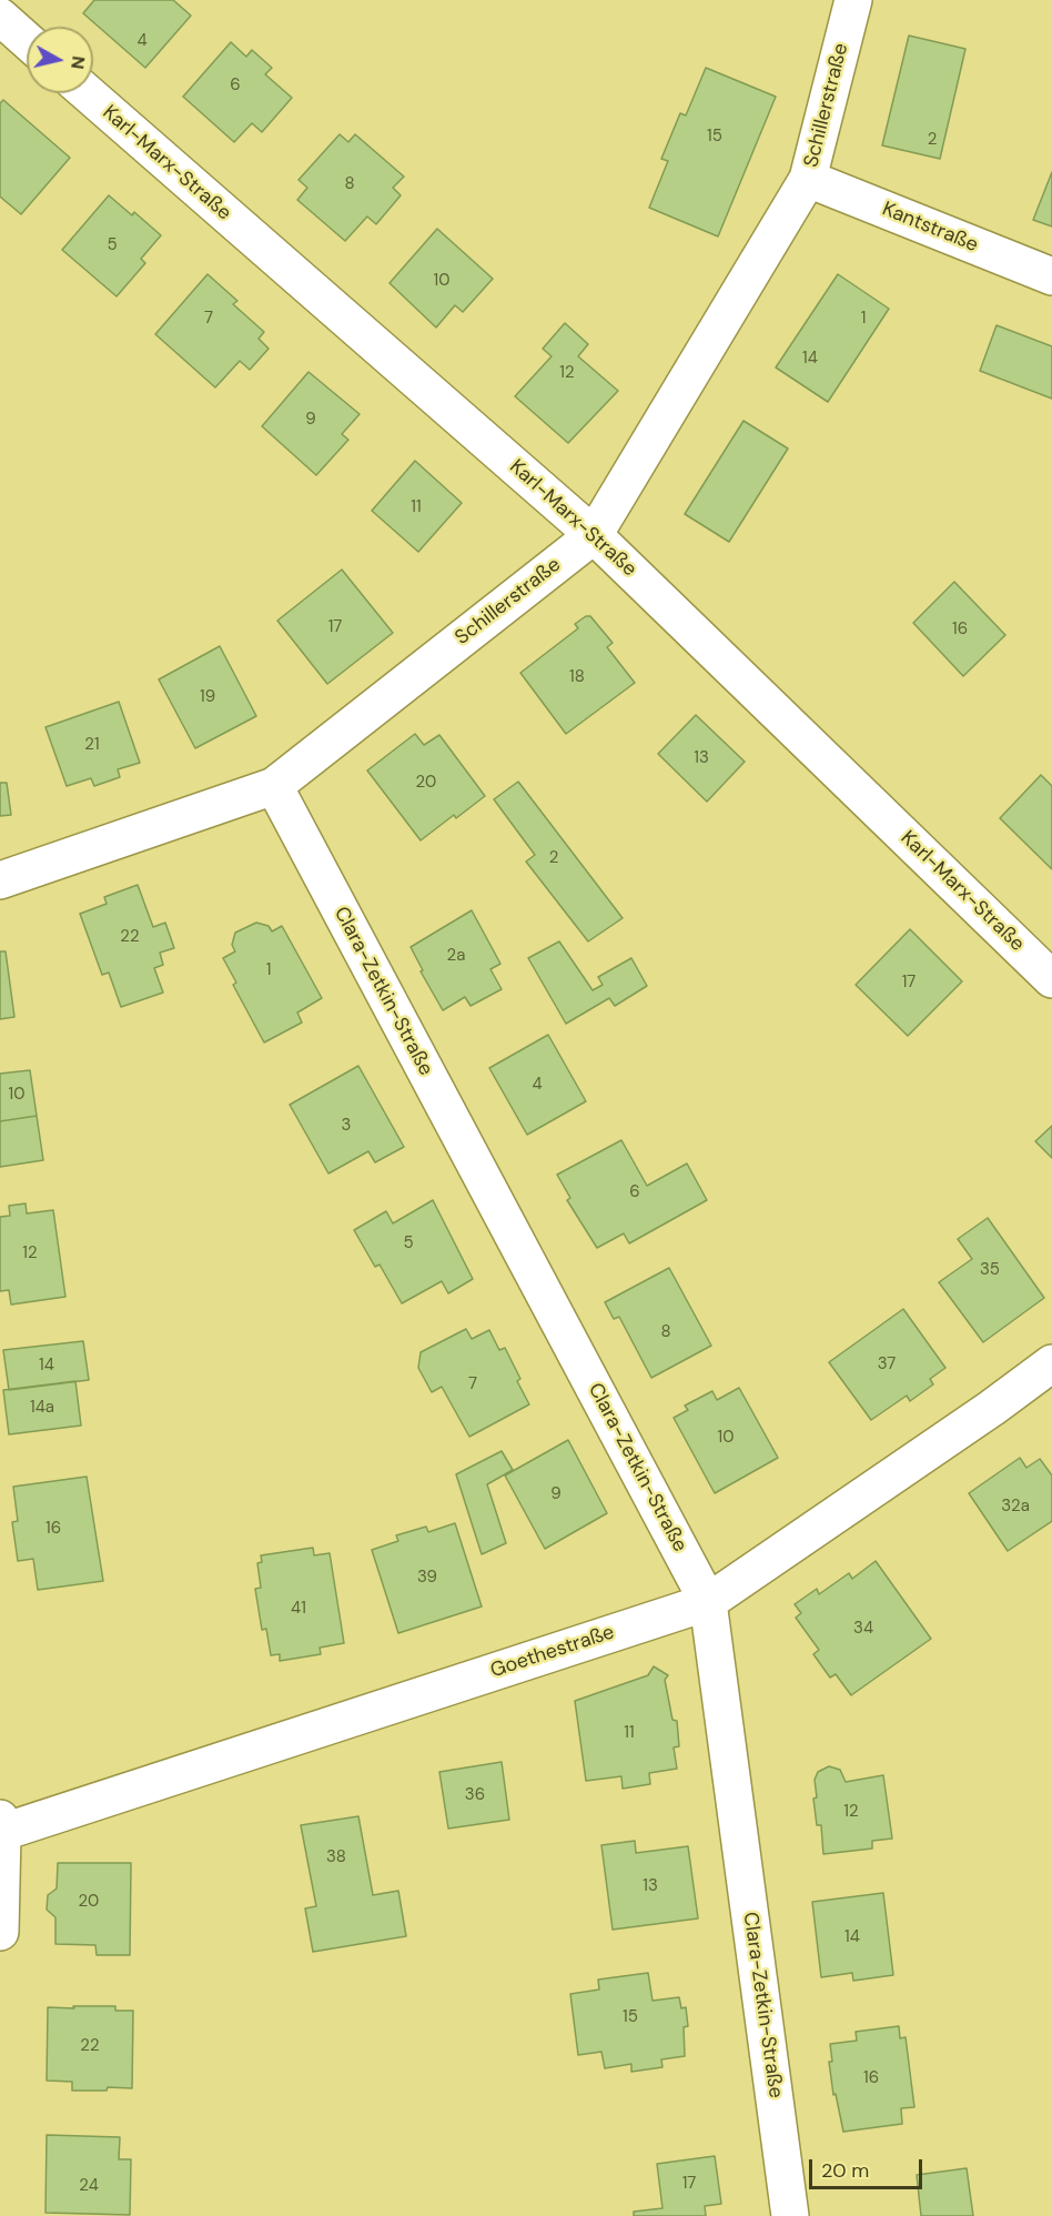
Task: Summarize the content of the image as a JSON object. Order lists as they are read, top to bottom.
{
  "streets": {
    "street": [
      "Schillerstraße",
      "Karl-Marx-Straße",
      "Kantstraße",
      "Clara-Zetkin-Straße",
      "Goethestraße"
    ]
  },
  "crossings": [
    ["Schillerstraße", "Karl-Marx-Straße"],
    ["Schillerstraße", "Kantstraße"],
    ["Schillerstraße", "Clara-Zetkin-Straße"],
    ["Clara-Zetkin-Straße", "Goethestraße"]
  ],
  "house_numbers": [
    "4",
    "6",
    "15",
    "2",
    "8",
    "5",
    "10",
    "7",
    "1",
    "14",
    "12",
    "9",
    "11",
    "17",
    "16",
    "18",
    "19",
    "21",
    "13",
    "20",
    "2",
    "22",
    "2a",
    "1",
    "17",
    "4",
    "10",
    "3",
    "6",
    "5",
    "12",
    "35",
    "8",
    "37",
    "14",
    "7",
    "14a",
    "10",
    "9",
    "32a",
    "16",
    "39",
    "41",
    "34",
    "11",
    "36",
    "12",
    "38",
    "13",
    "20",
    "14",
    "15",
    "22",
    "16",
    "17",
    "24"
  ],
  "scale_bar": "20 m",
  "north": "right"
}
